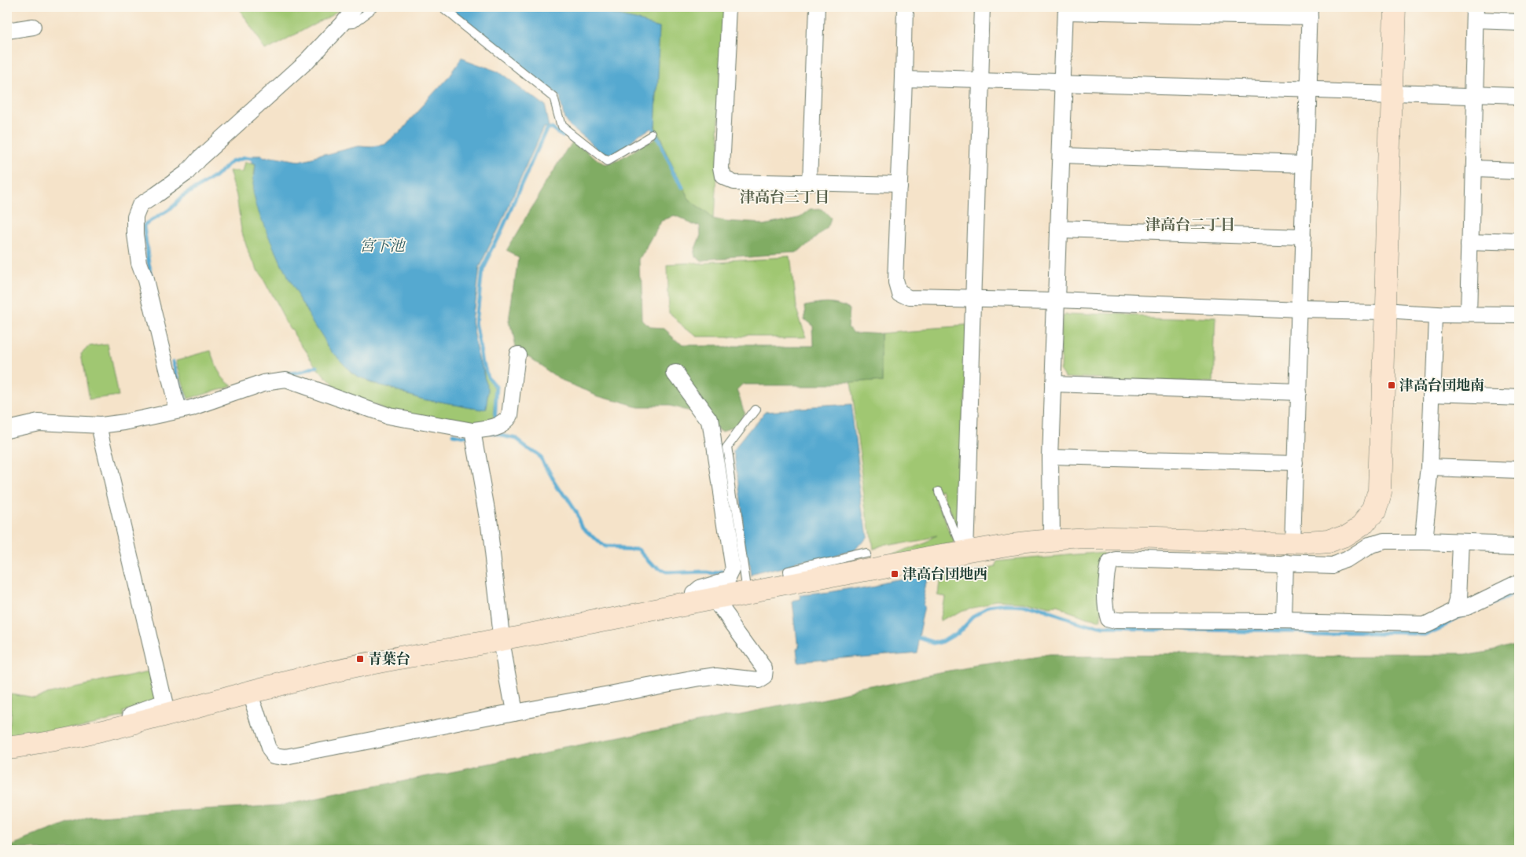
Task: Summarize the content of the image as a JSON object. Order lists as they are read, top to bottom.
{
  "districts": ["津高台三丁目", "津高台二丁目"],
  "water": ["宮下池"],
  "places": {
    "transit": ["津高台団地南", "津高台団地西", "青葉台"]
  }
}
